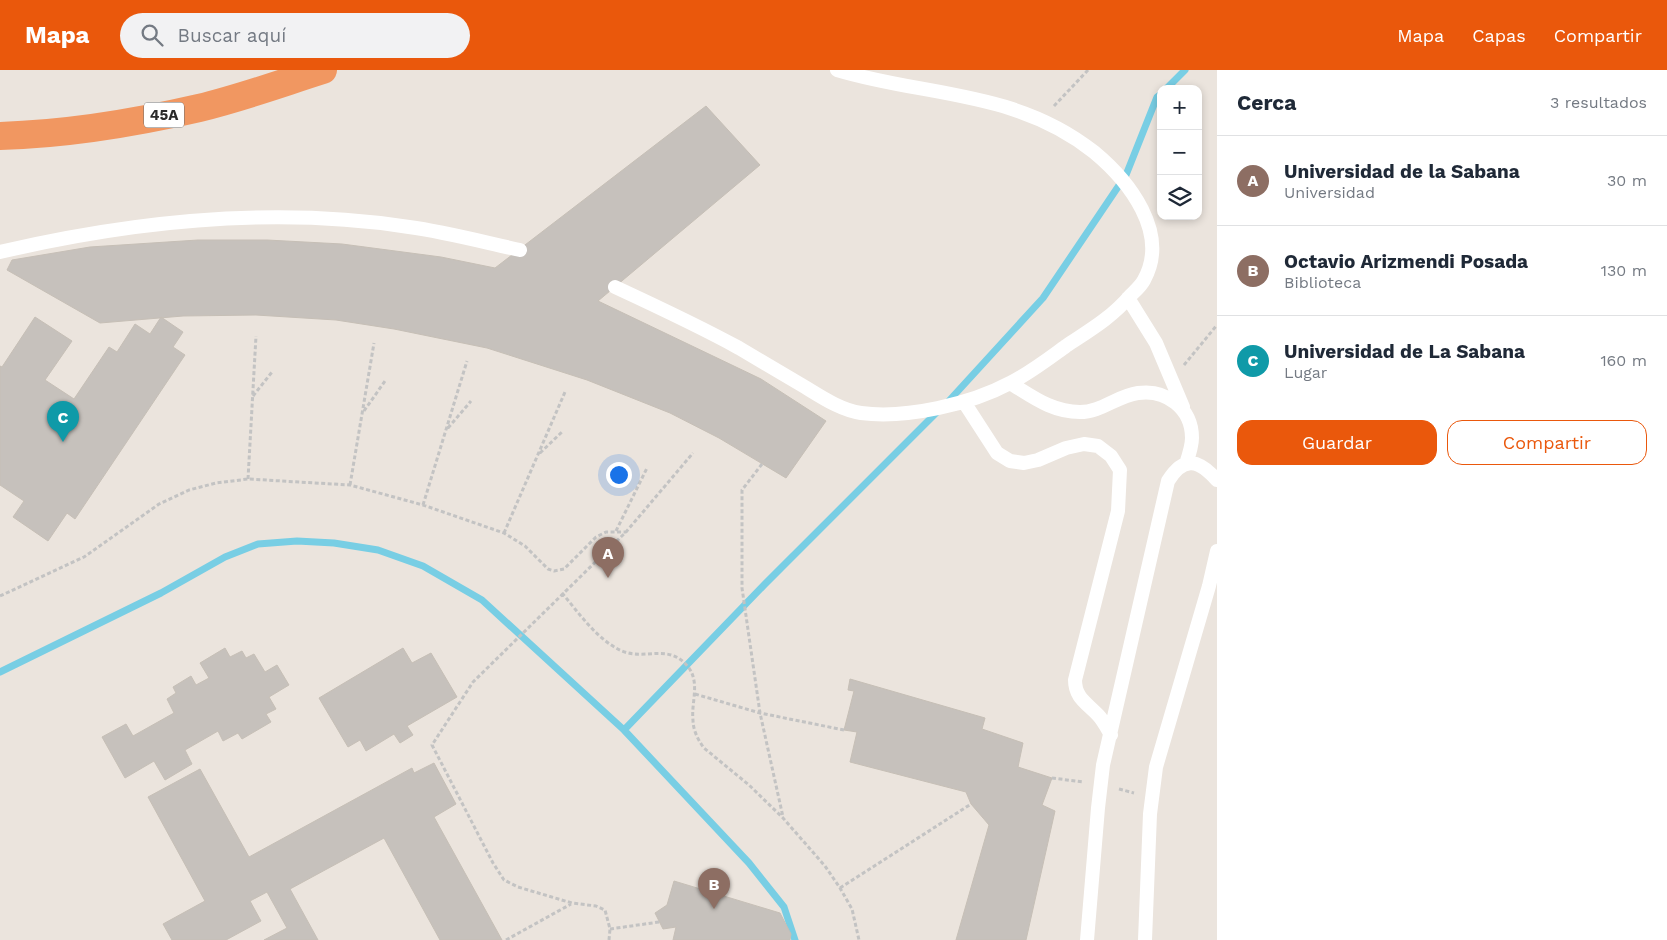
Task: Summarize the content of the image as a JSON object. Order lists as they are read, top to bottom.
{
  "streets": {
    "highway": ["45A"]
  },
  "page": {
    "header": "Mapa",
    "search": "Buscar aquí",
    "nav": ["Mapa", "Capas", "Compartir"],
    "heading": ["Cerca", "3 resultados"],
    "map_buttons": ["+", "−"],
    "list": [
      {
        "mark": "A",
        "name": "Universidad de la Sabana",
        "note": "Universidad",
        "value": "30 m"
      },
      {
        "mark": "B",
        "name": "Octavio Arizmendi Posada",
        "note": "Biblioteca",
        "value": "130 m"
      },
      {
        "mark": "C",
        "name": "Universidad de La Sabana",
        "note": "Lugar",
        "value": "160 m"
      }
    ],
    "pins": ["C", "A", "B"],
    "buttons": ["Guardar", "Compartir"]
  }
}
